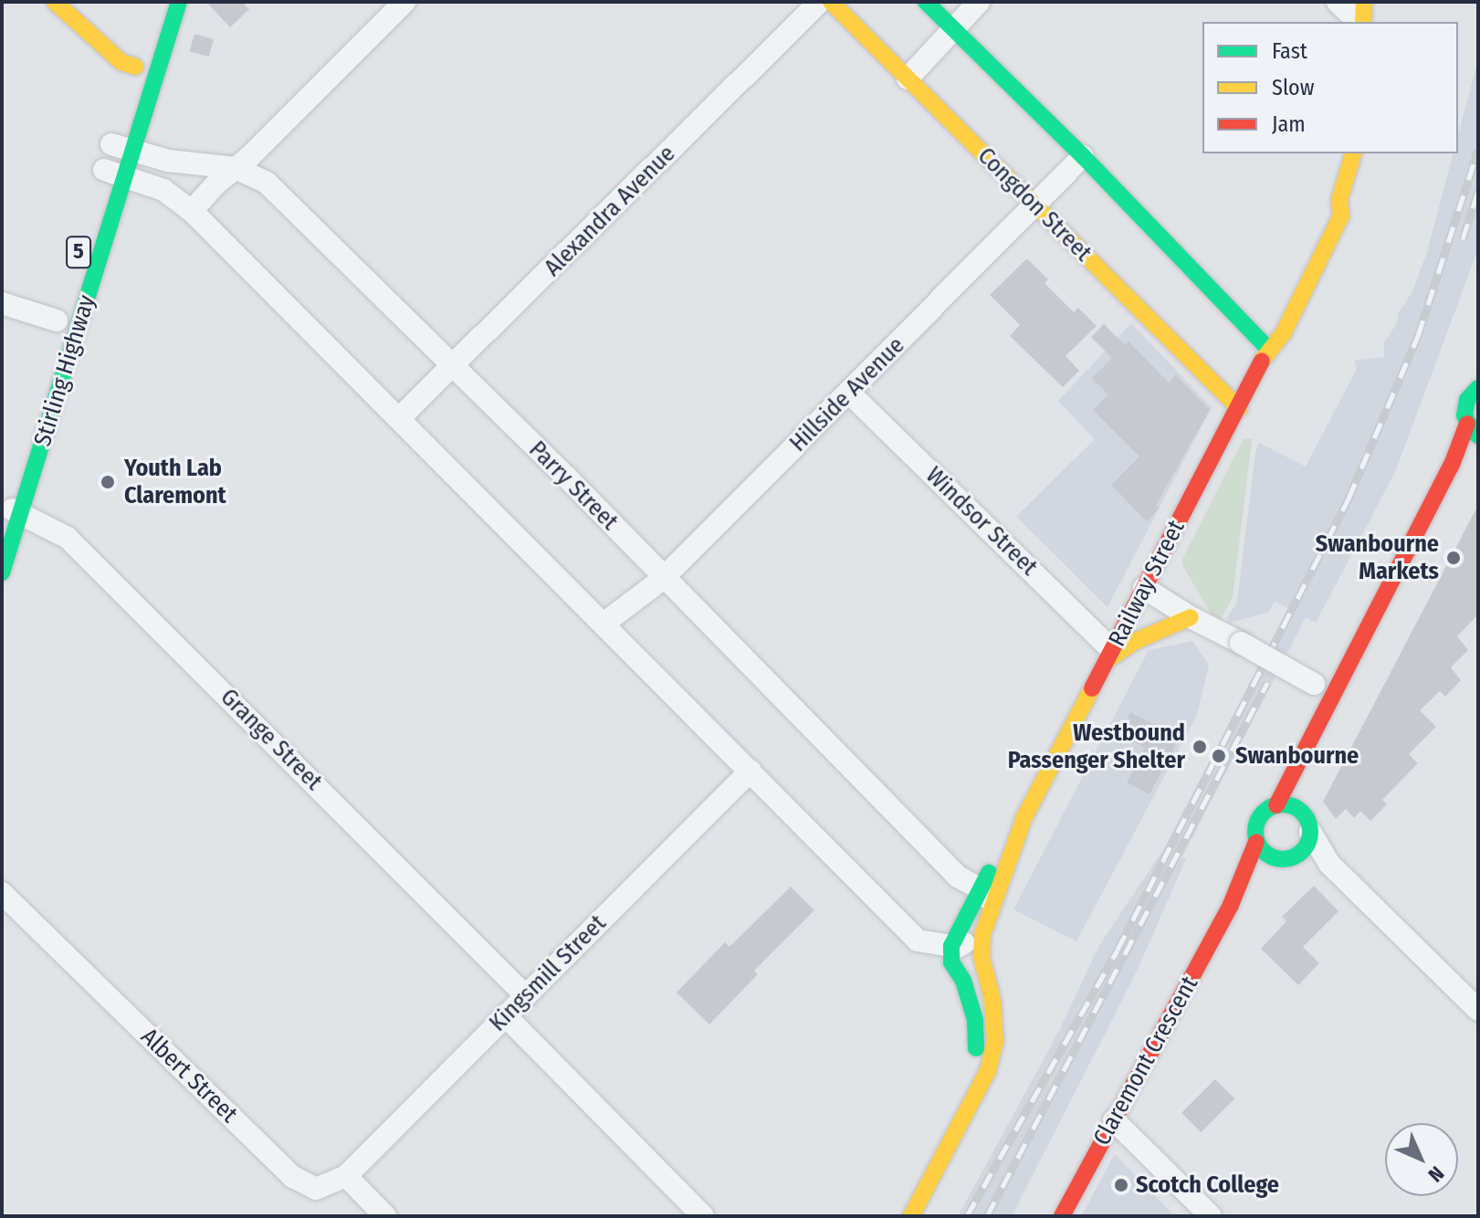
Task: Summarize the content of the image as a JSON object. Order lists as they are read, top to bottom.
{
  "streets": {
    "main road": [
      "Congdon Street",
      "5",
      "Stirling Highway",
      "Railway Street",
      "Claremont Crescent"
    ],
    "street": [
      "Alexandra Avenue",
      "Hillside Avenue",
      "Parry Street",
      "Windsor Street",
      "Grange Street",
      "Kingsmill Street",
      "Albert Street"
    ]
  },
  "crossings": [
    ["Congdon Street", "Hillside Avenue"],
    ["Congdon Street", "Railway Street"],
    ["Alexandra Avenue", "Parry Street"],
    ["Stirling Highway", "Parry Street"],
    ["Stirling Highway", "Grange Street"],
    ["Hillside Avenue", "Parry Street"],
    ["Hillside Avenue", "Windsor Street"],
    ["Parry Street", "Railway Street"],
    ["Windsor Street", "Railway Street"],
    ["Grange Street", "Kingsmill Street"],
    ["Kingsmill Street", "Albert Street"]
  ],
  "places": [
    "Youth Lab Claremont",
    "Swanbourne Markets",
    "Westbound Passenger Shelter",
    "Swanbourne",
    "Scotch College"
  ],
  "legend": ["Fast", "Slow", "Jam"],
  "north": "bottom right"
}
